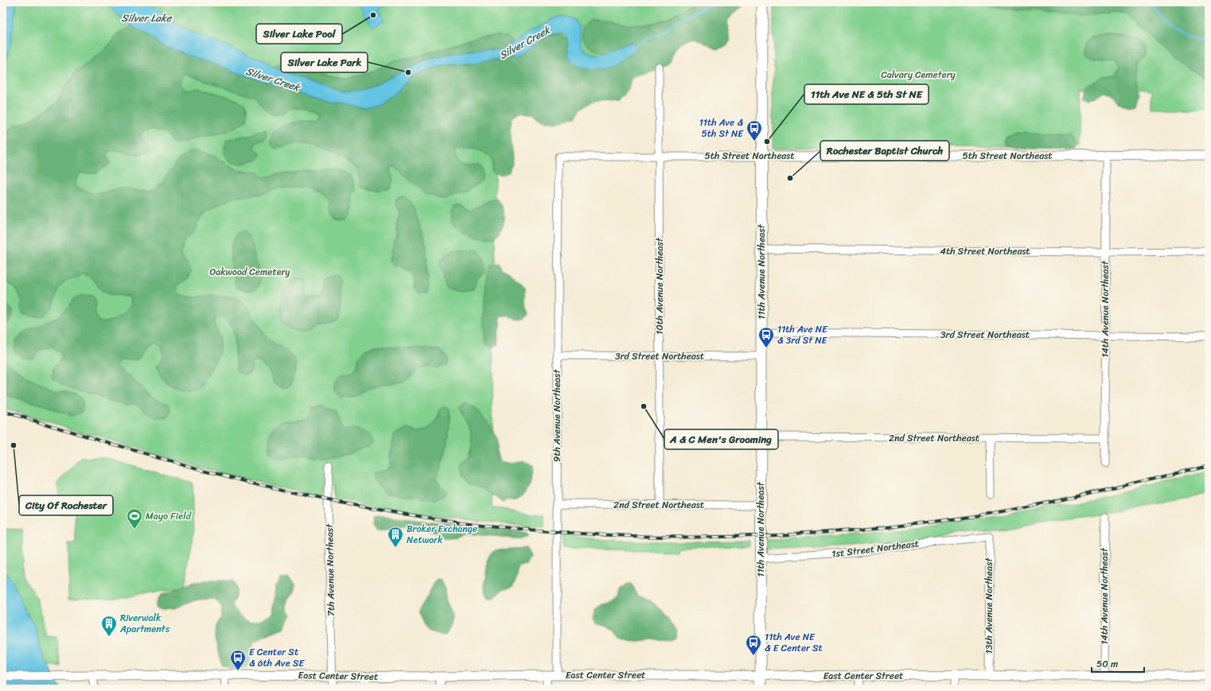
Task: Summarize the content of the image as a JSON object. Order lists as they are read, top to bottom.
{
  "streets": {
    "main road": ["11th Avenue Northeast"],
    "street": [
      "5th Street Northeast",
      "4th Street Northeast",
      "10th Avenue Northeast",
      "14th Avenue Northeast",
      "3rd Street Northeast",
      "9th Avenue Northeast",
      "2nd Street Northeast",
      "1st Street Northeast",
      "7th Avenue Northeast",
      "13th Avenue Northeast",
      "East Center Street"
    ]
  },
  "crossings": [
    ["5th Street Northeast", "11th Avenue Northeast"],
    ["5th Street Northeast", "10th Avenue Northeast"],
    ["5th Street Northeast", "14th Avenue Northeast"],
    ["5th Street Northeast", "9th Avenue Northeast"],
    ["4th Street Northeast", "11th Avenue Northeast"],
    ["4th Street Northeast", "14th Avenue Northeast"],
    ["11th Avenue Northeast", "3rd Street Northeast"],
    ["11th Avenue Northeast", "2nd Street Northeast"],
    ["11th Avenue Northeast", "1st Street Northeast"],
    ["11th Avenue Northeast", "East Center Street"],
    ["10th Avenue Northeast", "3rd Street Northeast"],
    ["10th Avenue Northeast", "2nd Street Northeast"],
    ["14th Avenue Northeast", "3rd Street Northeast"],
    ["14th Avenue Northeast", "2nd Street Northeast"],
    ["14th Avenue Northeast", "East Center Street"],
    ["3rd Street Northeast", "9th Avenue Northeast"],
    ["9th Avenue Northeast", "2nd Street Northeast"],
    ["9th Avenue Northeast", "East Center Street"],
    ["1st Street Northeast", "13th Avenue Northeast"],
    ["7th Avenue Northeast", "East Center Street"],
    ["13th Avenue Northeast", "East Center Street"]
  ],
  "water": ["Silver Lake", "Silver Creek"],
  "parks": ["Calvary Cemetery", "Oakwood Cemetery"],
  "places": {
    "other": [
      "Silver Lake Pool",
      "Silver Lake Park",
      "11th Ave NE & 5th St NE",
      "Rochester Baptist Church",
      "A & C Men's Grooming",
      "City Of Rochester"
    ],
    "bus stop": [
      "11th Ave & 5th St NE",
      "11th Ave NE & 3rd St NE",
      "11th Ave NE & E Center St",
      "E Center St & 6th Ave SE"
    ],
    "sports": ["Mayo Field"],
    "building": ["Broker Exchange Network", "Riverwalk Apartments"]
  },
  "scale_bar": "50 m"
}
